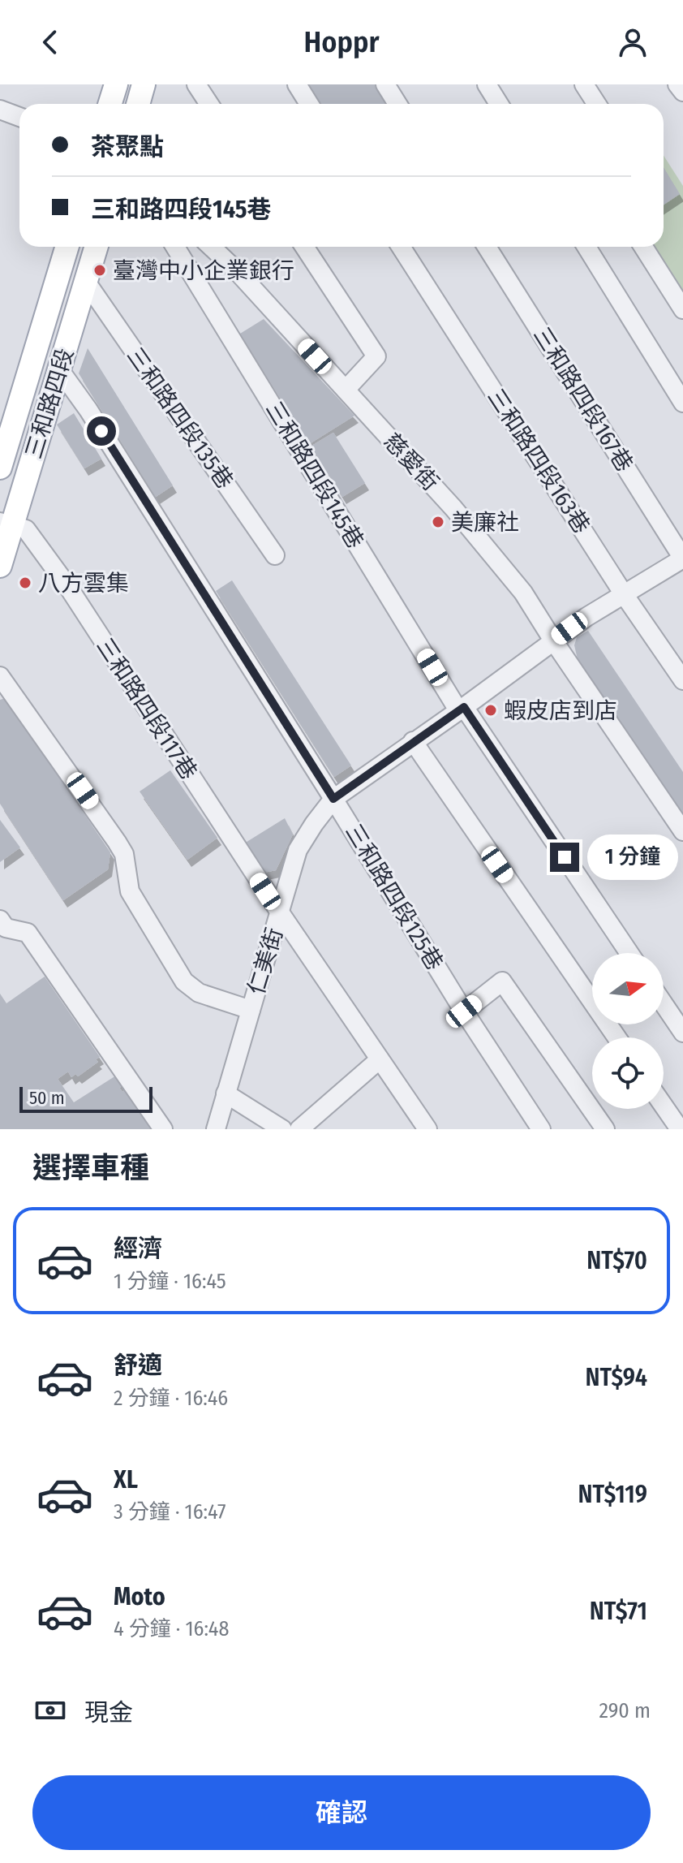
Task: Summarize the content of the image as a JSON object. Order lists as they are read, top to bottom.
{
  "streets": {
    "main road": ["三和路四段"],
    "street": [
      "三和路四段167巷",
      "三和路四段135巷",
      "三和路四段163巷",
      "慈愛街",
      "三和路四段145巷",
      "三和路四段117巷",
      "三和路四段125巷",
      "仁美街"
    ]
  },
  "crossings": [
    ["三和路四段167巷", "仁美街"],
    ["三和路四段", "三和路四段135巷"],
    ["三和路四段", "三和路四段117巷"],
    ["三和路四段", "三和路四段125巷"],
    ["三和路四段163巷", "仁美街"],
    ["慈愛街", "仁美街"],
    ["三和路四段145巷", "仁美街"],
    ["三和路四段117巷", "仁美街"],
    ["三和路四段125巷", "仁美街"]
  ],
  "places": [
    "臺灣中小企業銀行",
    "美廉社",
    "八方雲集",
    "蝦皮店到店"
  ],
  "scale_bar": "50 m",
  "north": "right",
  "page": {
    "header": "Hoppr",
    "banner": ["茶聚點", "三和路四段145巷"],
    "bubble": "1 分鐘",
    "scale": "50 m",
    "heading": "選擇車種",
    "list": [
      {
        "name": "經濟",
        "note": "1 分鐘 · 16:45",
        "value": "NT$70"
      },
      {
        "name": "舒適",
        "note": "2 分鐘 · 16:46",
        "value": "NT$94"
      },
      {
        "name": "XL",
        "note": "3 分鐘 · 16:47",
        "value": "NT$119"
      },
      {
        "name": "Moto",
        "note": "4 分鐘 · 16:48",
        "value": "NT$71"
      }
    ],
    "pay": ["現金", "290 m"],
    "buttons": "確認"
  }
}
